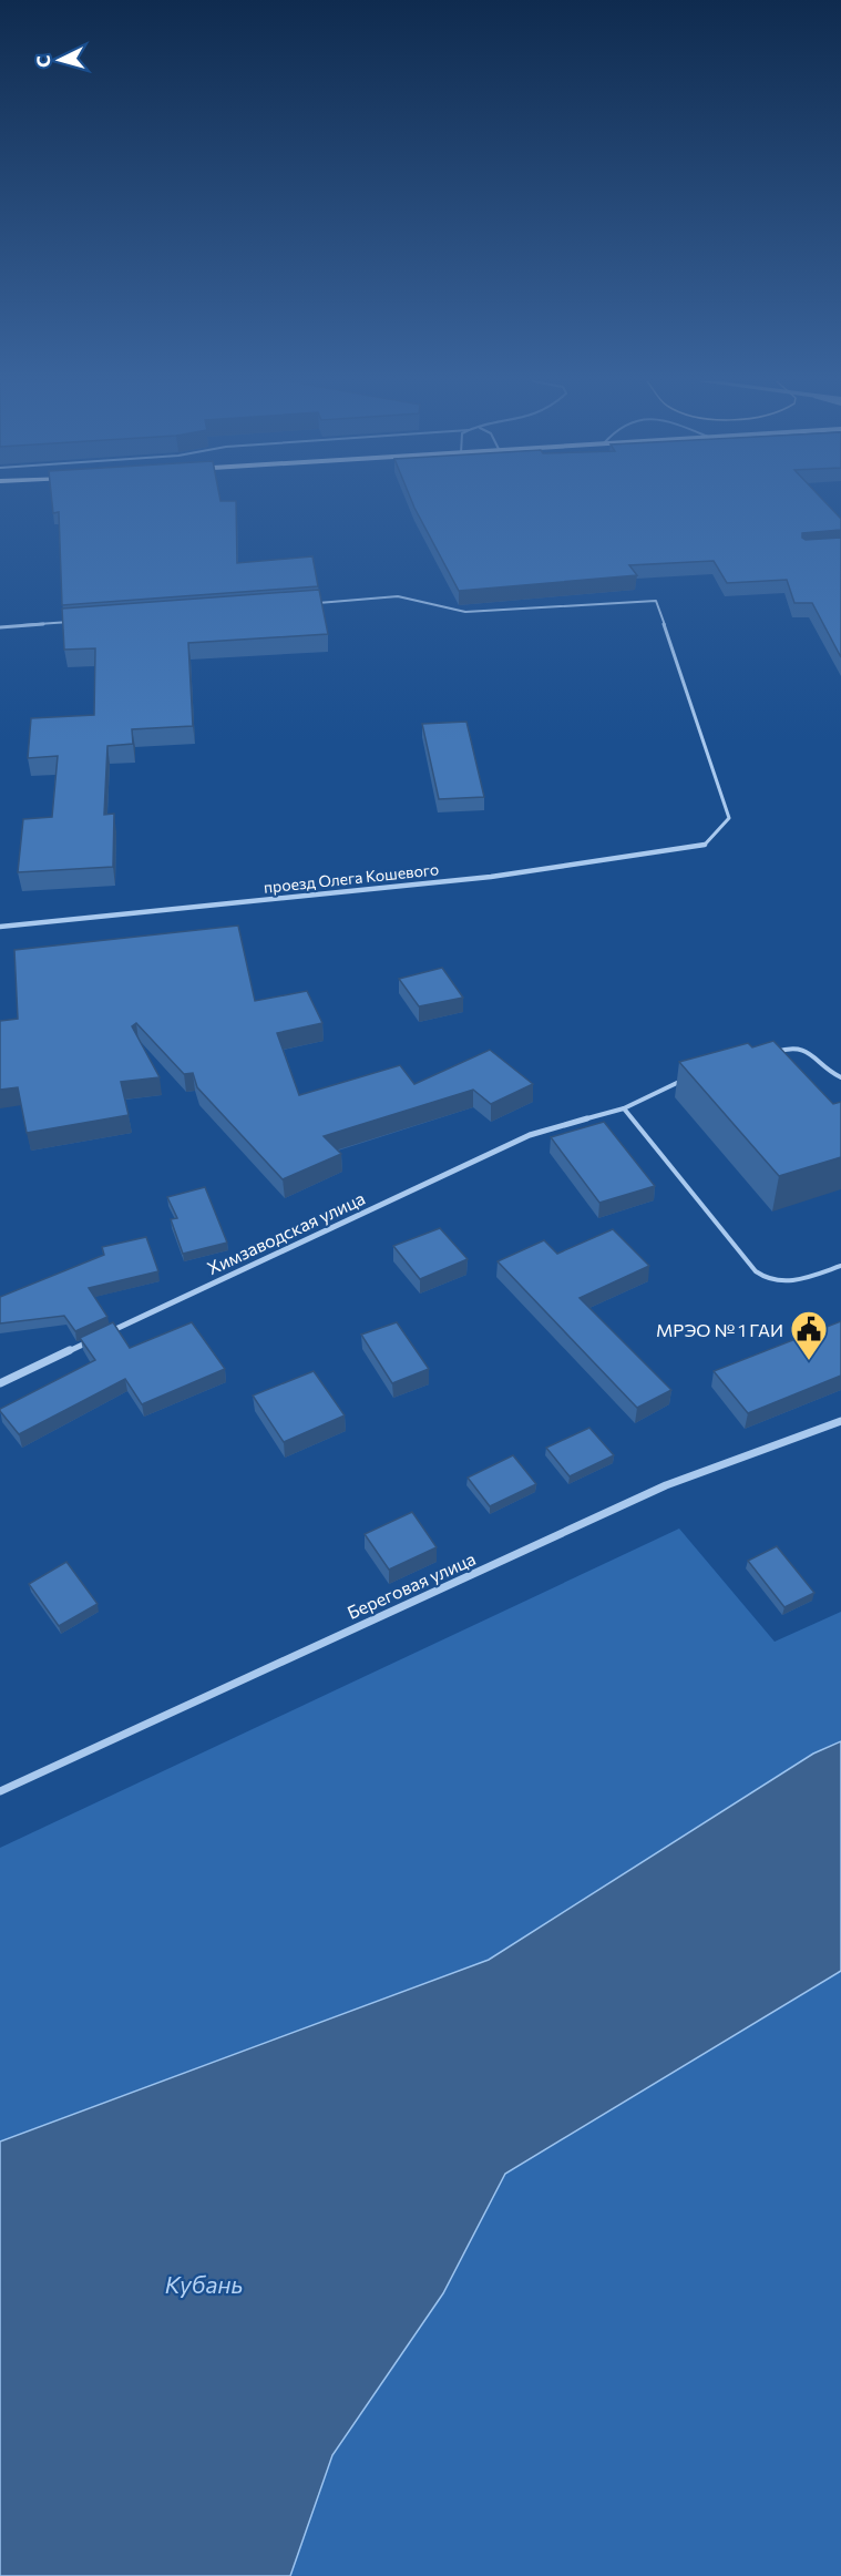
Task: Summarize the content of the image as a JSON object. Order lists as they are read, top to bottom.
{
  "streets": {
    "street": ["проезд Олега Кошевого", "Химзаводская улица", "Береговая улица"]
  },
  "water": ["Кубань"],
  "places": {
    "public building": ["МРЭО № 1 ГАИ"]
  },
  "north": "left"
}
